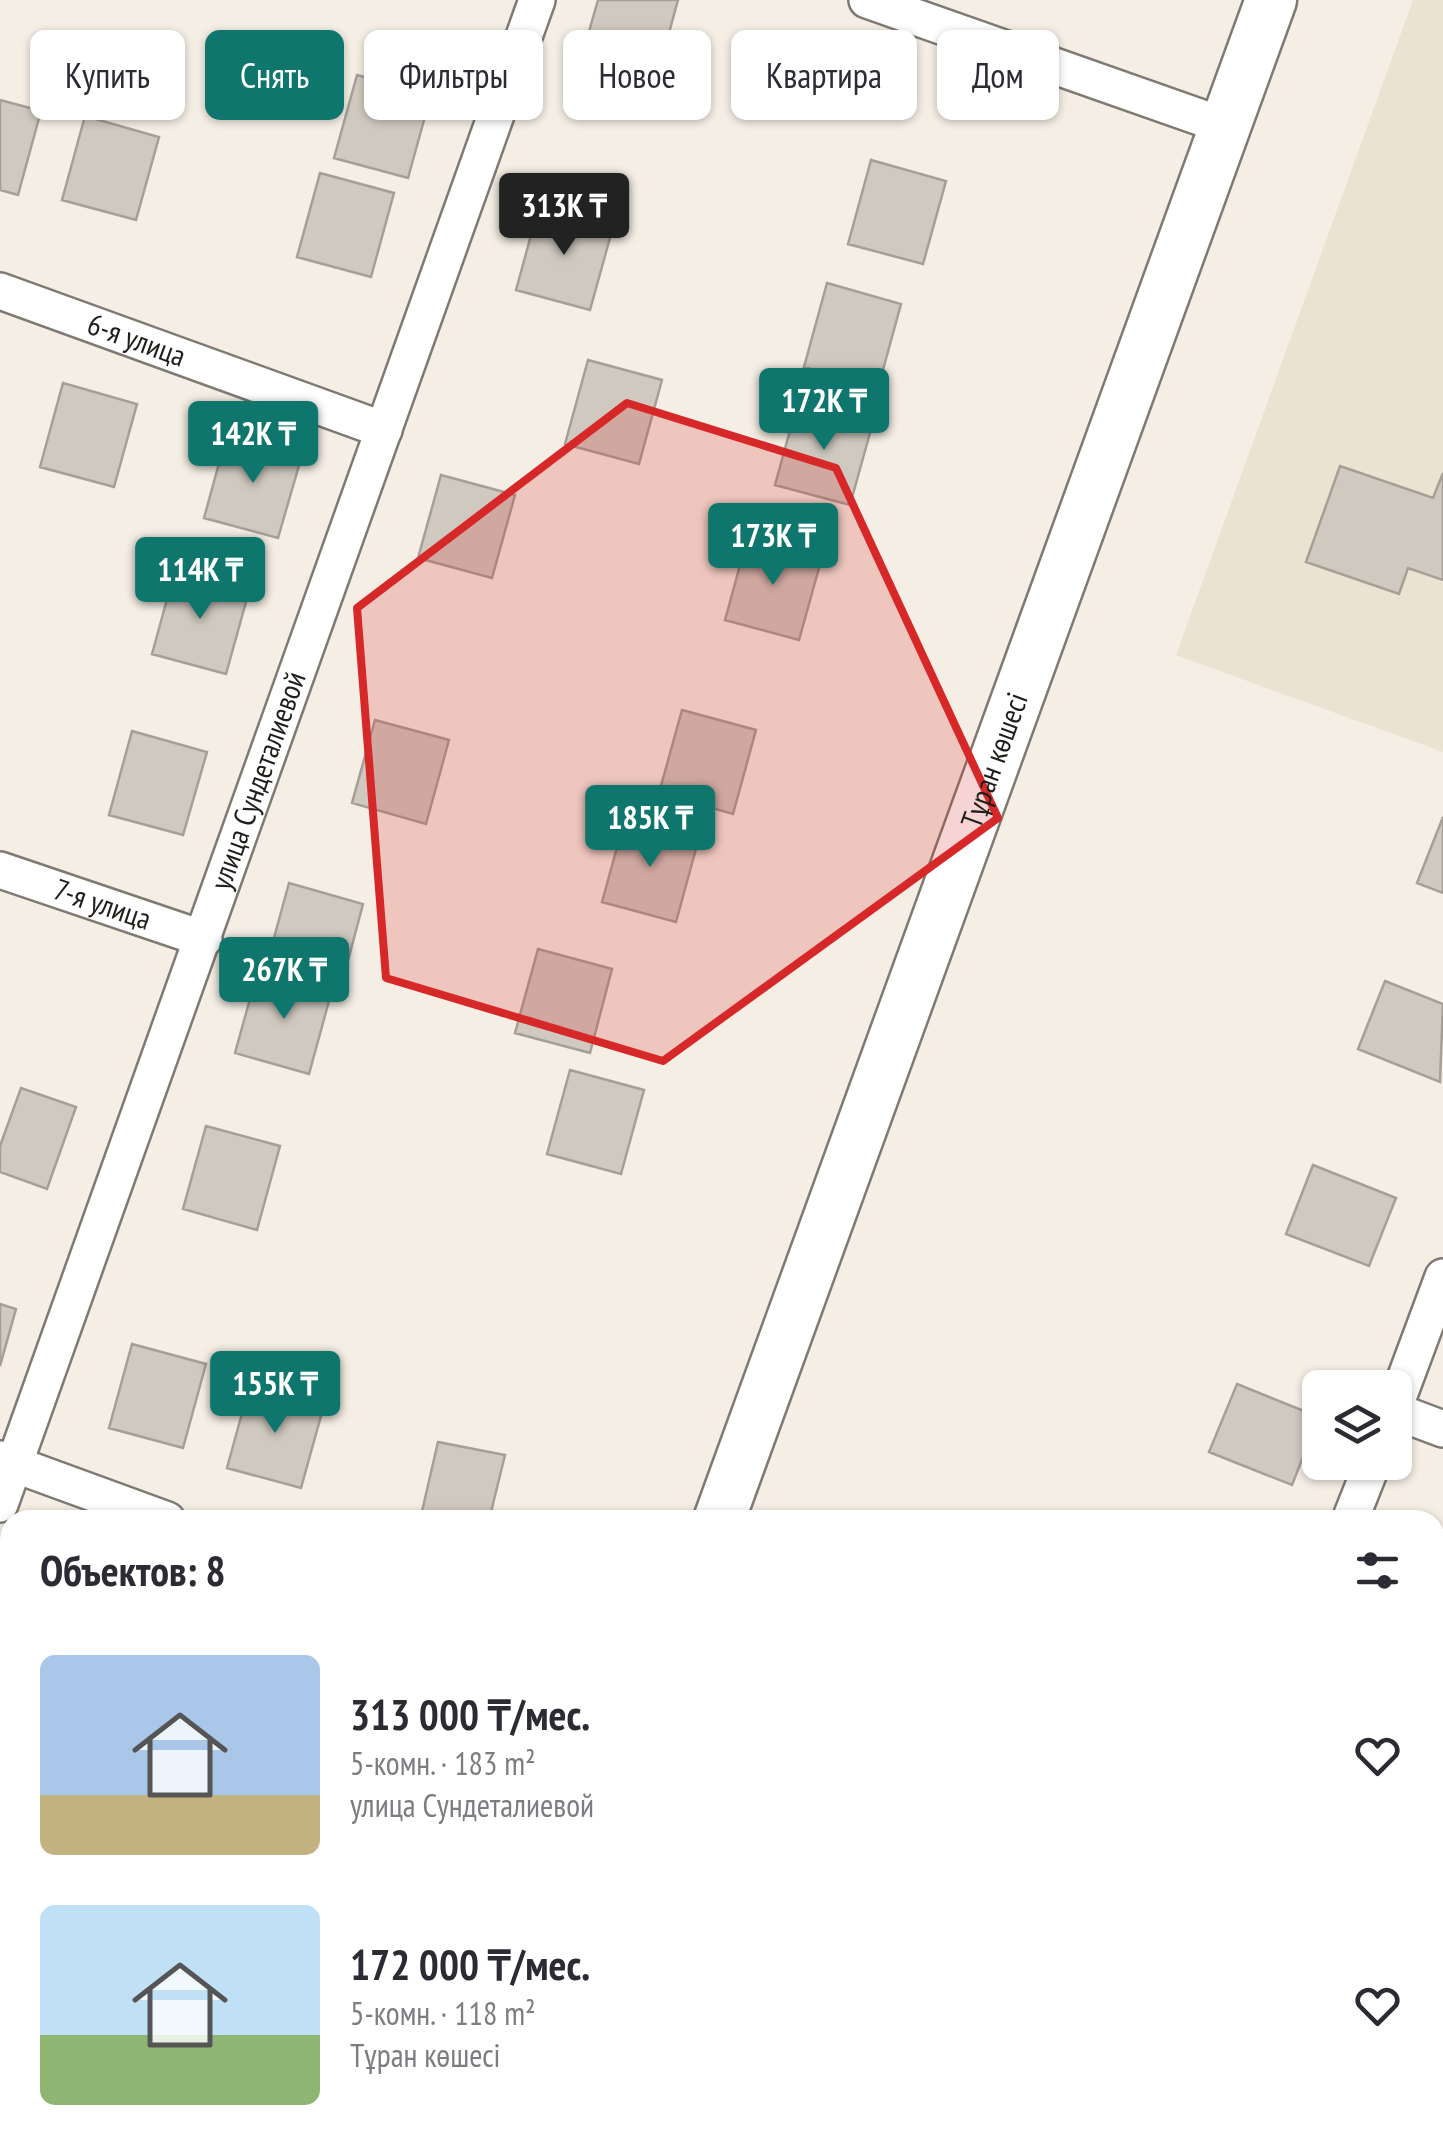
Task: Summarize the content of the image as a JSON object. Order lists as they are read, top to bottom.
{
  "streets": {
    "street": [
      "6-я улица",
      "Тұран көшесі",
      "улица Сундеталиевой",
      "7-я улица"
    ]
  },
  "crossings": [
    ["6-я улица", "улица Сундеталиевой"],
    ["улица Сундеталиевой", "7-я улица"]
  ],
  "page": {
    "chip": [
      "Купить",
      "Снять",
      "Фильтры",
      "Новое",
      "Квартира",
      "Дом"
    ],
    "price": [
      "313K ₸",
      "172K ₸",
      "142K ₸",
      "173K ₸",
      "114K ₸",
      "185K ₸",
      "267K ₸",
      "155K ₸"
    ],
    "heading": "Объектов: 8",
    "list": [
      {
        "name": "313 000 ₸/мес.",
        "note": "5-комн. · 183 m² · улица Сундеталиевой"
      },
      {
        "name": "172 000 ₸/мес.",
        "note": "5-комн. · 118 m² · Тұран көшесі"
      }
    ]
  }
}
